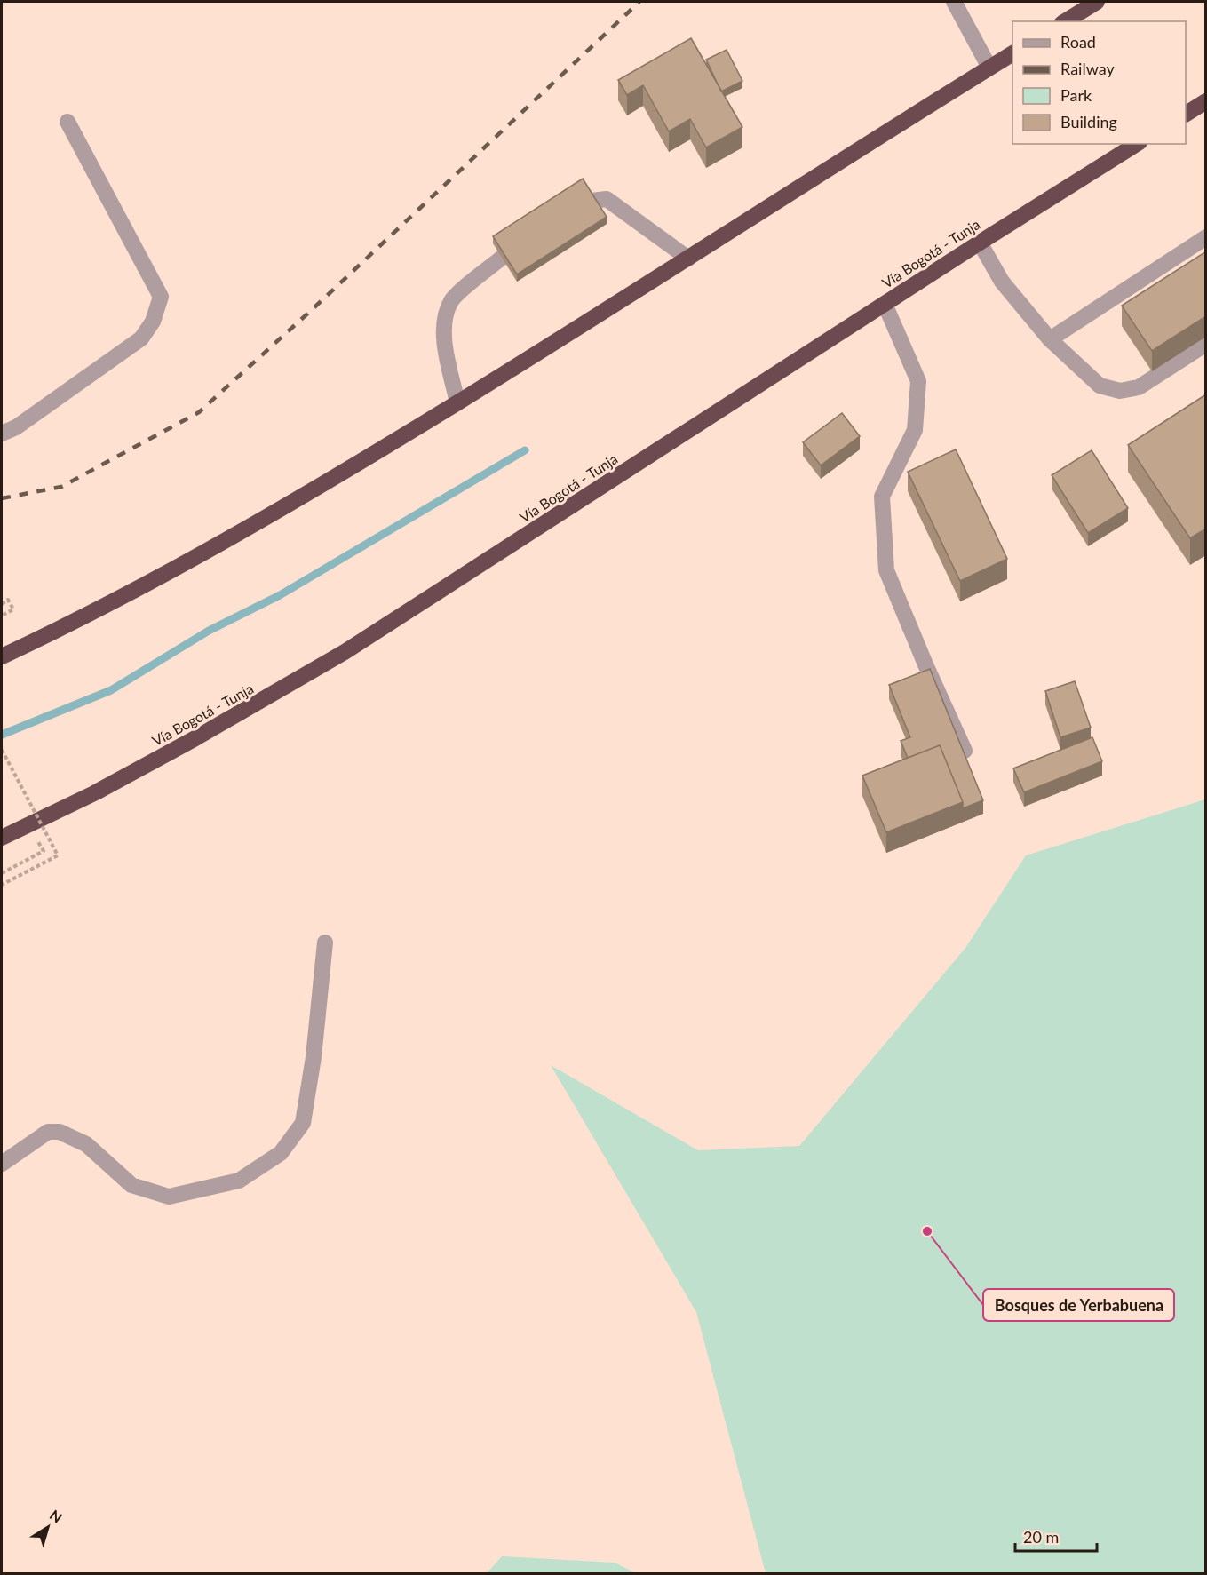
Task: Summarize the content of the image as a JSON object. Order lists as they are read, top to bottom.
{
  "streets": {
    "highway": ["Vía Bogotá - Tunja"]
  },
  "places": ["Bosques de Yerbabuena"],
  "legend": [
    "Road",
    "Railway",
    "Park",
    "Building"
  ],
  "scale_bar": "20 m",
  "north": "top right"
}
